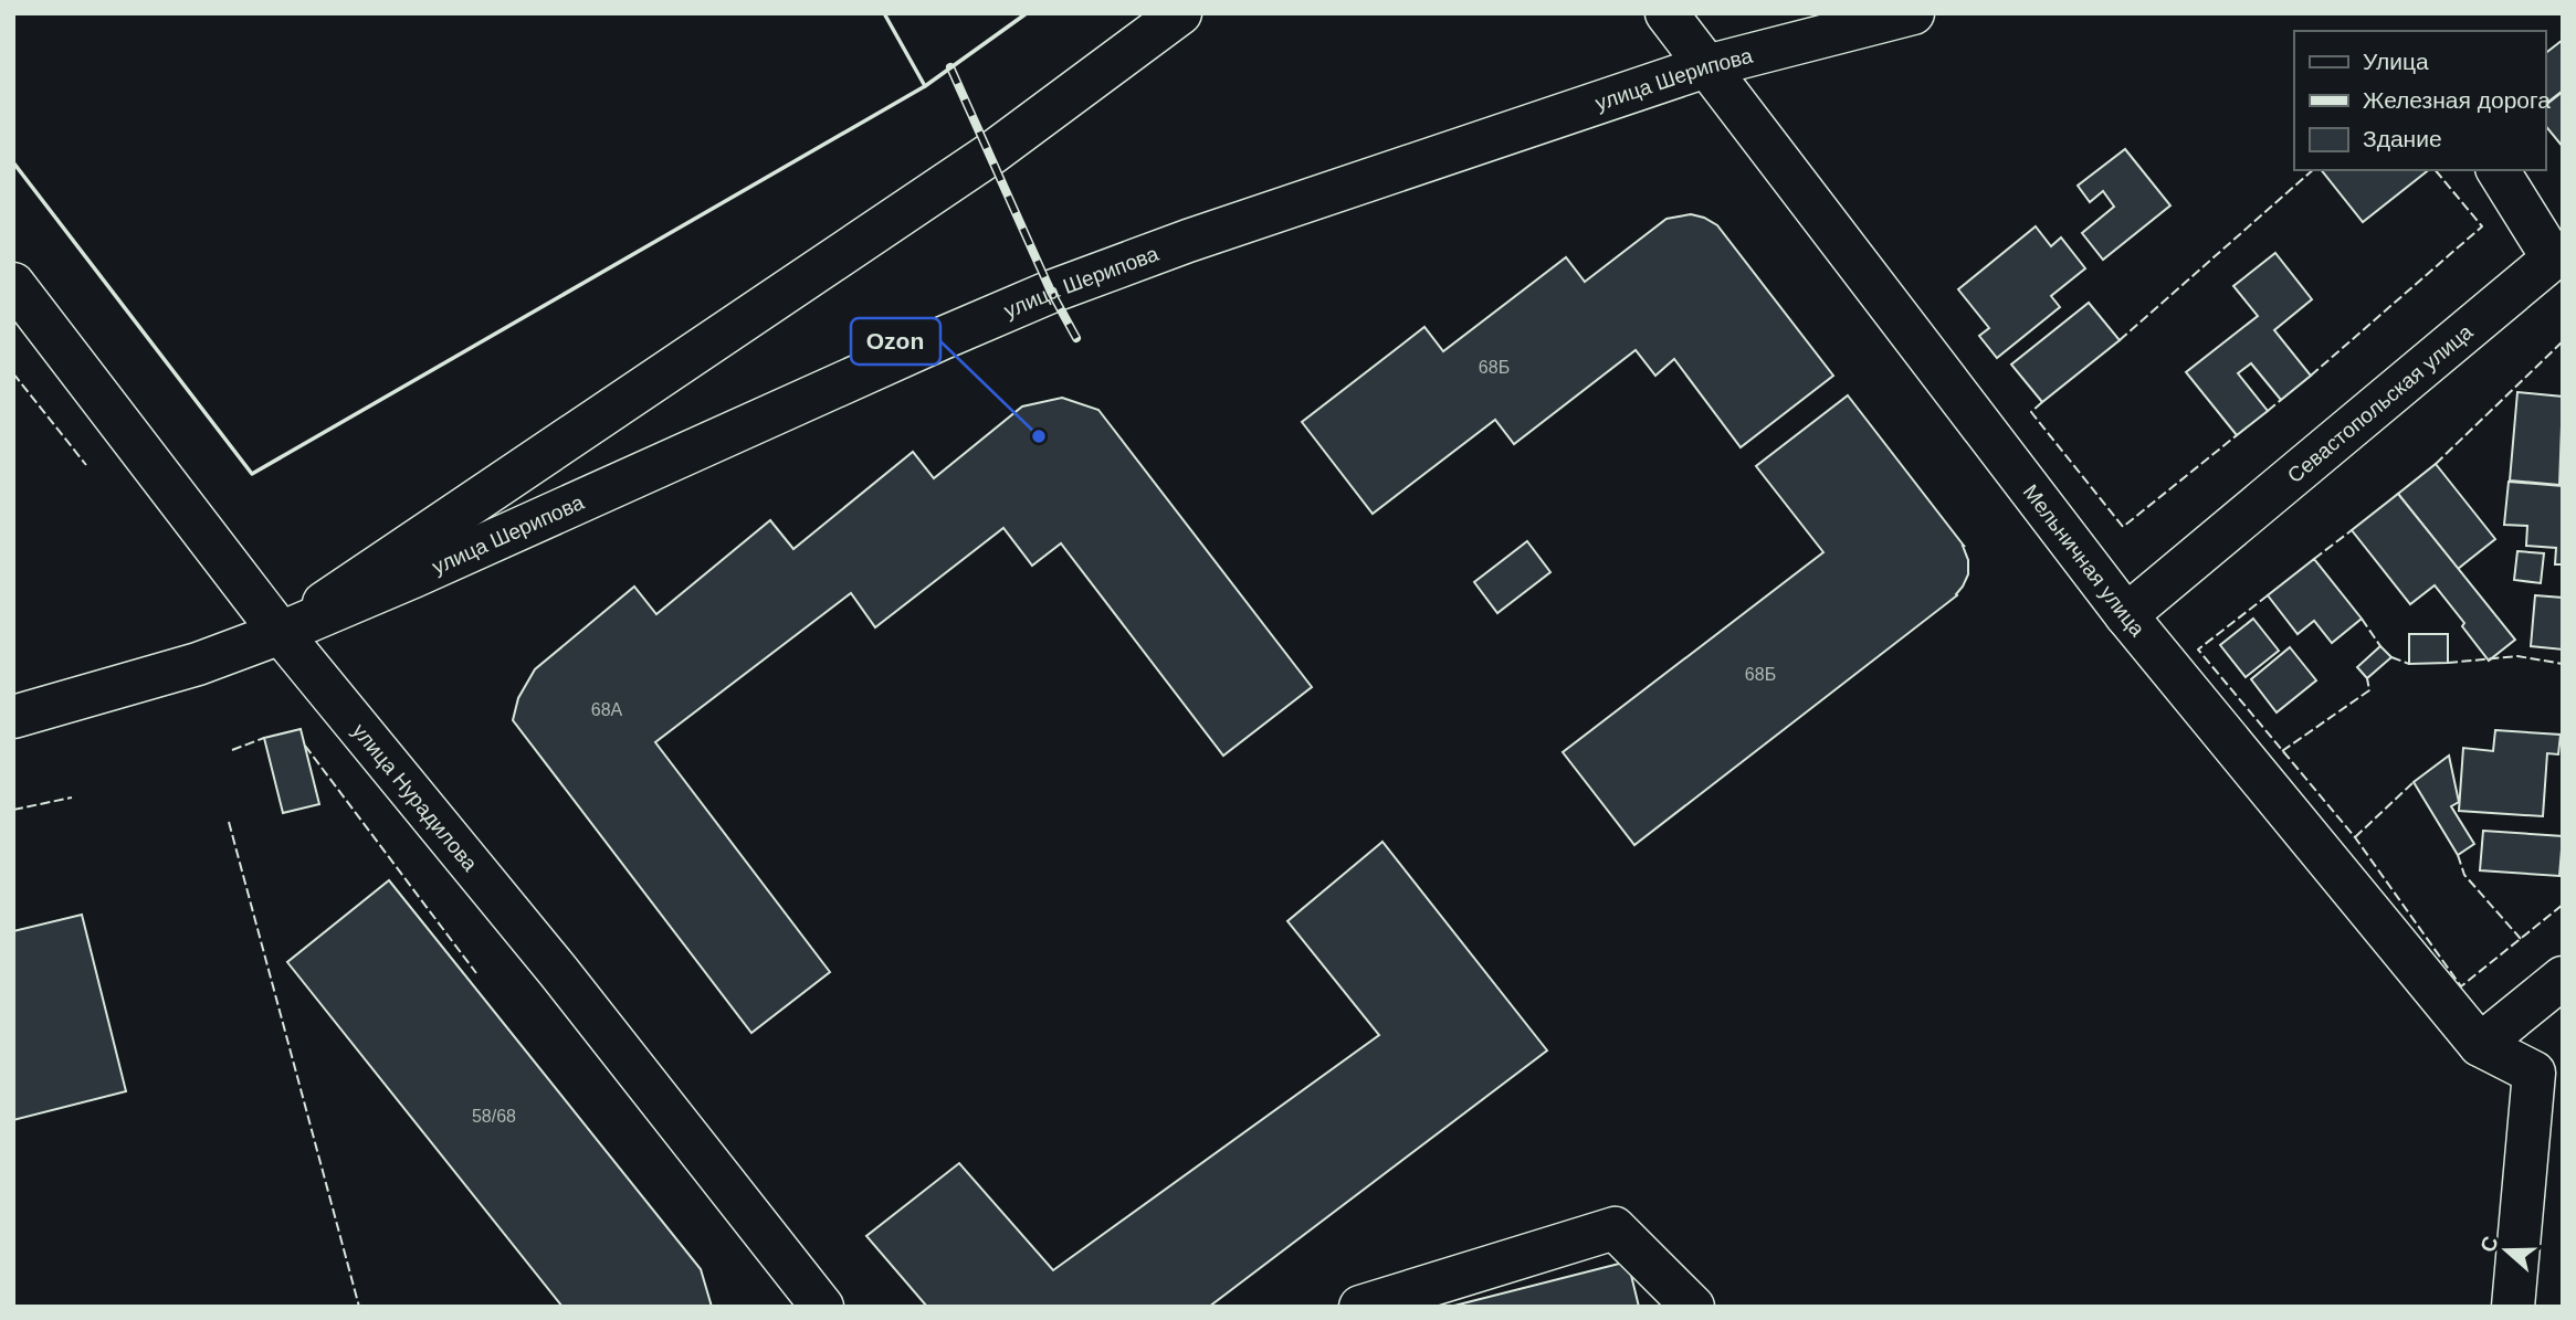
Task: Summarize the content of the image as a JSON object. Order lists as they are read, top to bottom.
{
  "streets": {
    "street": [
      "улица Шерипова",
      "Севастопольская улица",
      "Мельничная улица",
      "улица Нурадилова"
    ]
  },
  "crossings": [
    ["улица Шерипова", "Мельничная улица"],
    ["улица Шерипова", "улица Нурадилова"],
    ["Севастопольская улица", "Мельничная улица"]
  ],
  "places": ["Ozon"],
  "house_numbers": [
    "68Б",
    "68Б",
    "68А",
    "58/68"
  ],
  "legend": ["Улица", "Железная дорога", "Здание"],
  "north": "left"
}
